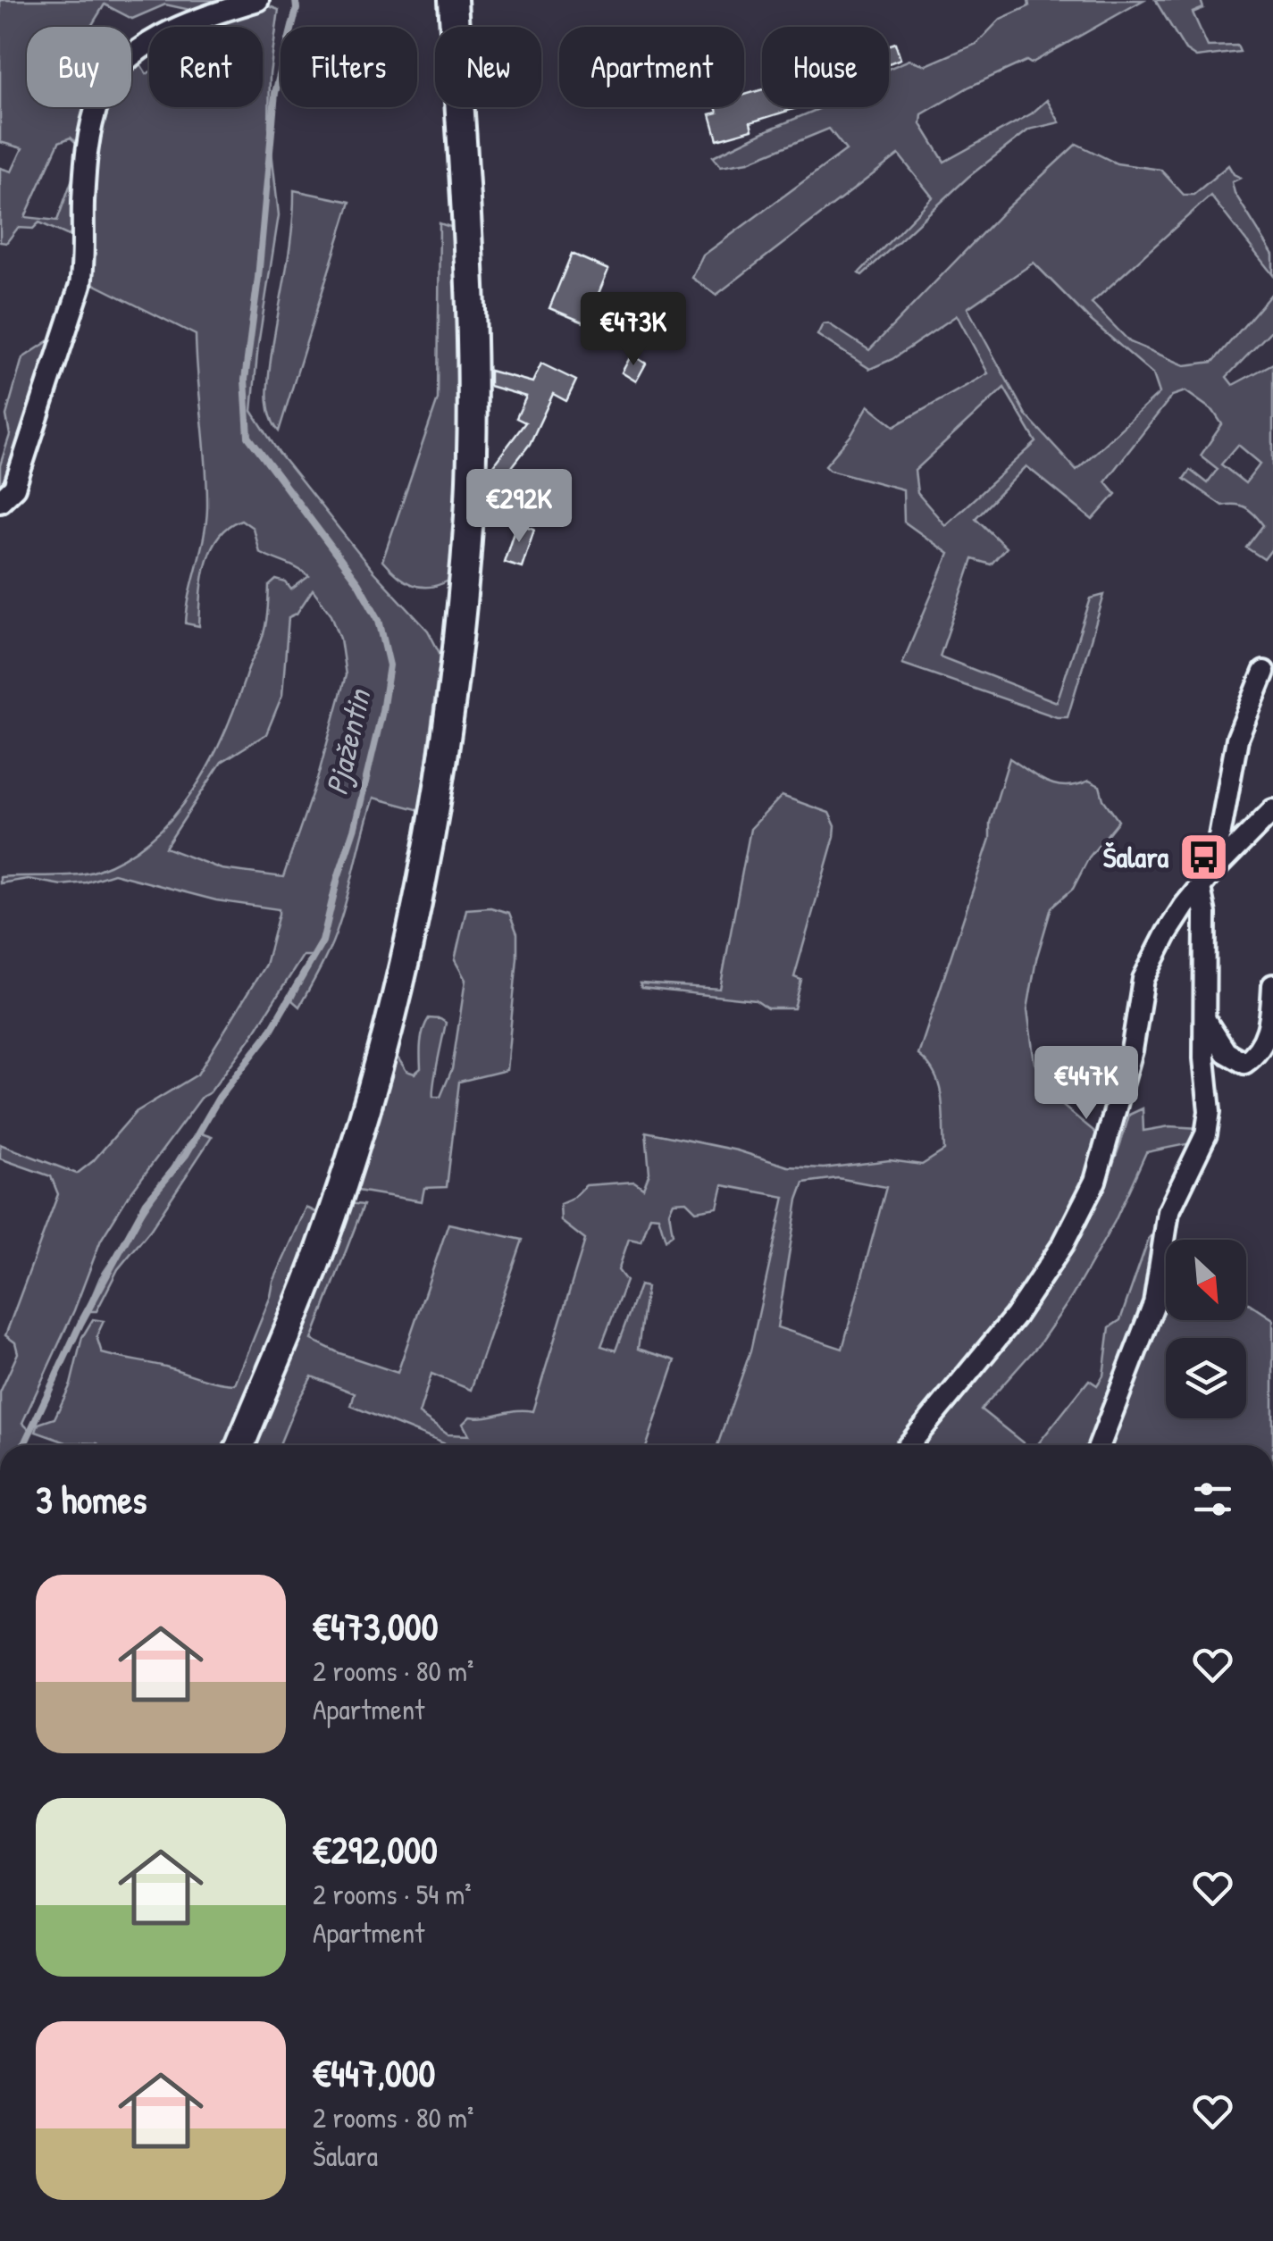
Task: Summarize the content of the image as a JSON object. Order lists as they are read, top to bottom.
{
  "water": ["Pjažentin"],
  "places": {
    "bus stop": ["Šalara"]
  },
  "north": "bottom right",
  "page": {
    "chip": [
      "Buy",
      "Rent",
      "Filters",
      "New",
      "Apartment",
      "House"
    ],
    "price": ["€473K", "€292K", "€447K"],
    "heading": "3 homes",
    "list": [
      {
        "name": "€473,000",
        "note": "2 rooms · 80 m² · Apartment"
      },
      {
        "name": "€292,000",
        "note": "2 rooms · 54 m² · Apartment"
      },
      {
        "name": "€447,000",
        "note": "2 rooms · 80 m² · Šalara"
      }
    ]
  }
}
